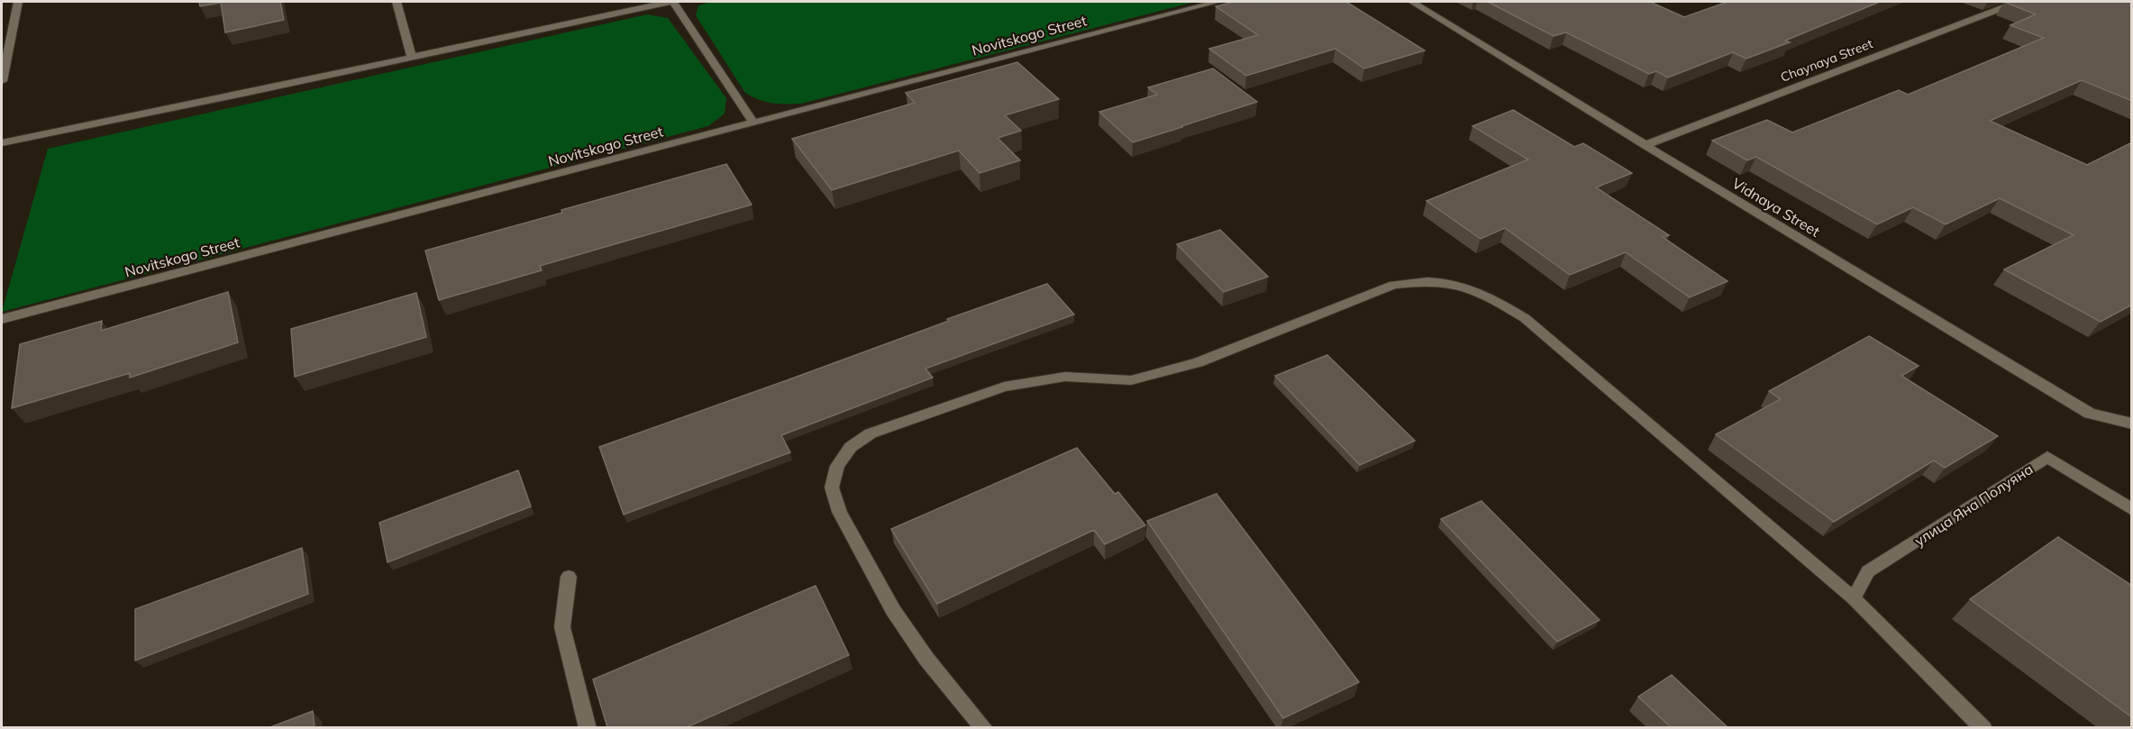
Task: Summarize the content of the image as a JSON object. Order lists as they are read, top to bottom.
{
  "streets": {
    "street": [
      "Novitskogo Street",
      "Chaynaya Street",
      "Vidnaya Street",
      "улица Яна Полуяна"
    ]
  },
  "crossings": [
    ["Chaynaya Street", "Vidnaya Street"]
  ]
}
